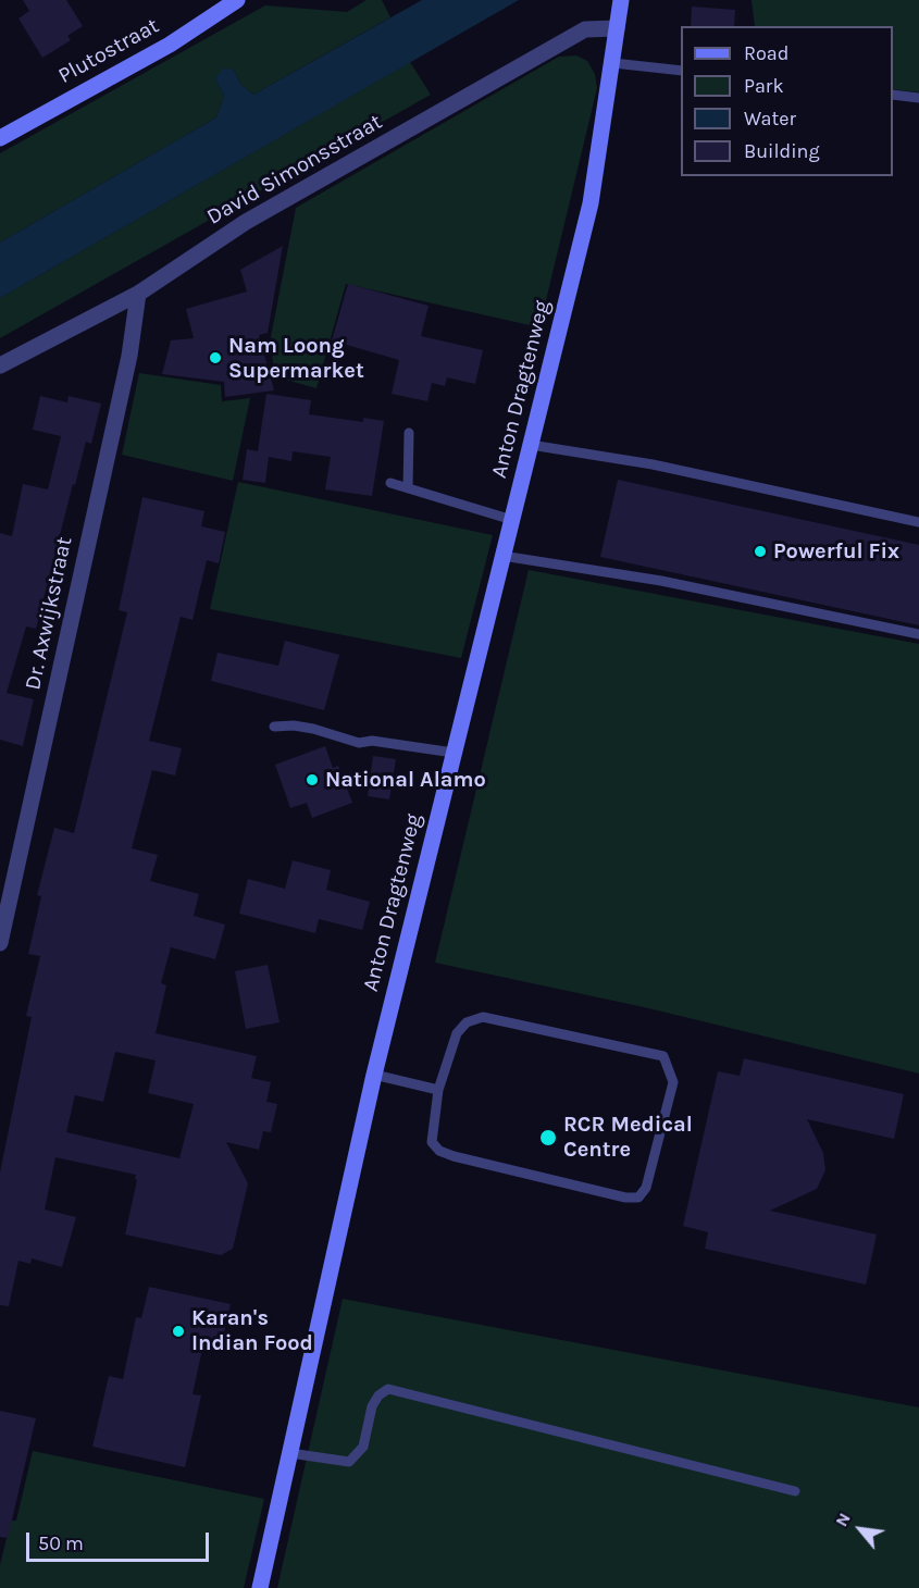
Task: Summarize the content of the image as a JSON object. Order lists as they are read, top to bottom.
{
  "streets": {
    "main road": ["Plutostraat", "Anton Dragtenweg"],
    "street": ["David Simonsstraat", "Dr. Axwijkstraat"]
  },
  "crossings": [
    ["David Simonsstraat", "Anton Dragtenweg"],
    ["David Simonsstraat", "Dr. Axwijkstraat"]
  ],
  "places": [
    "Nam Loong Supermarket",
    "Powerful Fix",
    "National Alamo",
    "RCR Medical Centre",
    "Karan's Indian Food"
  ],
  "legend": [
    "Road",
    "Park",
    "Water",
    "Building"
  ],
  "scale_bar": "50 m",
  "north": "top left"
}
